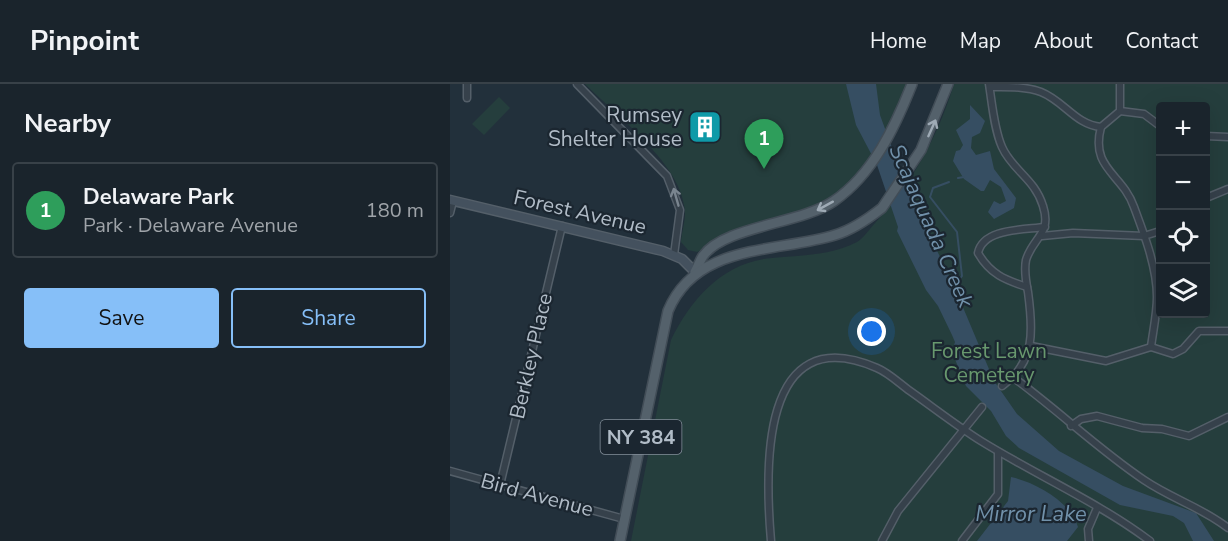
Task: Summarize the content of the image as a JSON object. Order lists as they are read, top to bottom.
{
  "streets": {
    "main road": ["NY 384"],
    "street": ["Forest Avenue", "Berkley Place", "Bird Avenue"]
  },
  "crossings": [
    ["Forest Avenue", "Berkley Place"],
    ["Forest Avenue", "NY 384"],
    ["Berkley Place", "Bird Avenue"],
    ["NY 384", "Bird Avenue"]
  ],
  "water": ["Scajaquada Creek", "Mirror Lake"],
  "parks": ["Forest Lawn Cemetery"],
  "places": {
    "building": ["Rumsey Shelter House"]
  },
  "page": {
    "header": "Pinpoint",
    "nav": [
      "Home",
      "Map",
      "About",
      "Contact"
    ],
    "heading": "Nearby",
    "map_buttons": ["+", "−"],
    "pins": "1",
    "list": [
      {
        "mark": "1",
        "name": "Delaware Park",
        "note": "Park · Delaware Avenue",
        "value": "180 m"
      }
    ],
    "buttons": ["Save", "Share"]
  }
}
